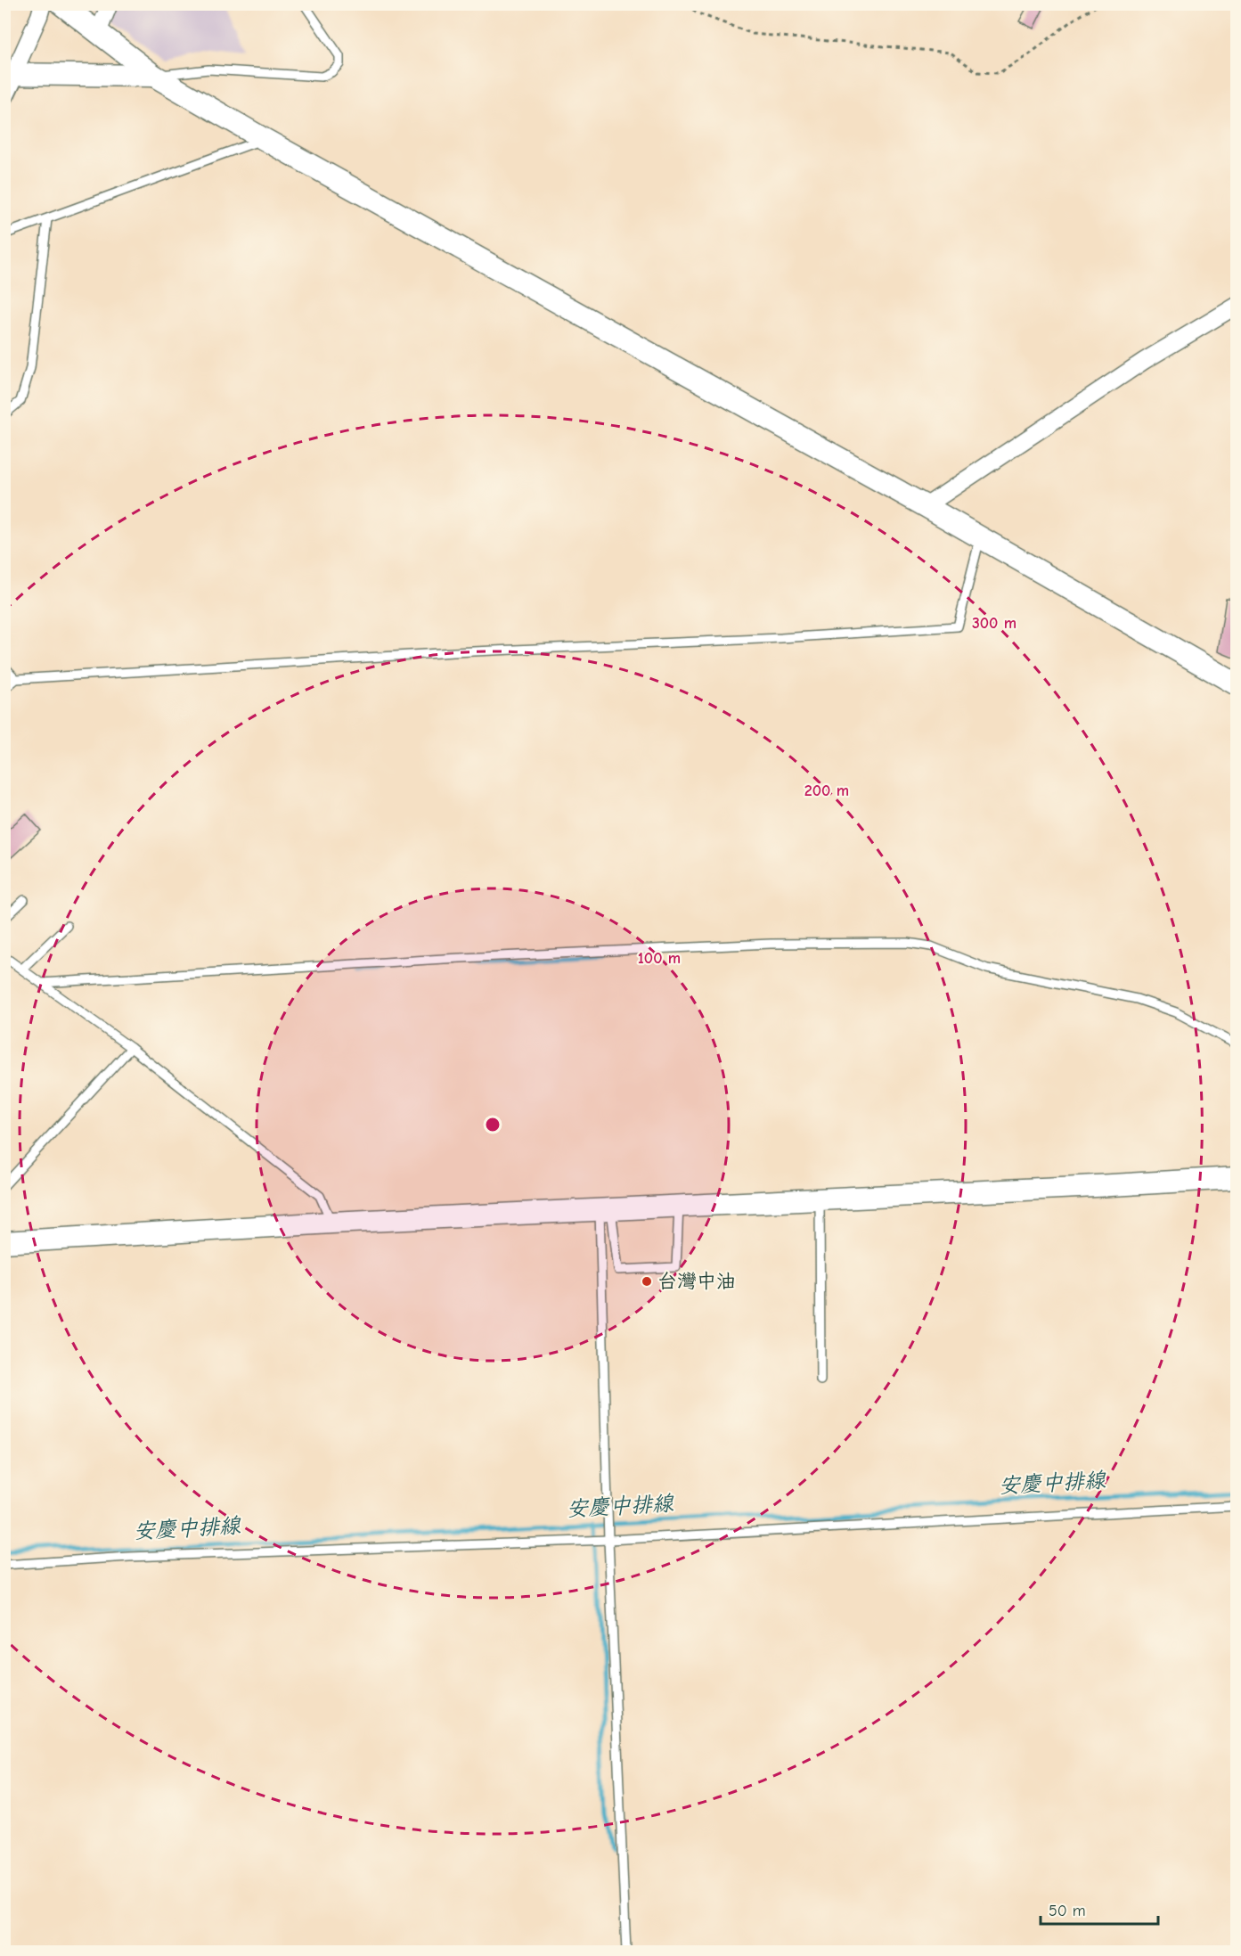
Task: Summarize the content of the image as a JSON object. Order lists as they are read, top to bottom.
{
  "water": ["安慶中排線"],
  "places": ["台灣中油"],
  "scale_bar": "50 m",
  "rings": ["300 m", "200 m", "100 m"]
}
